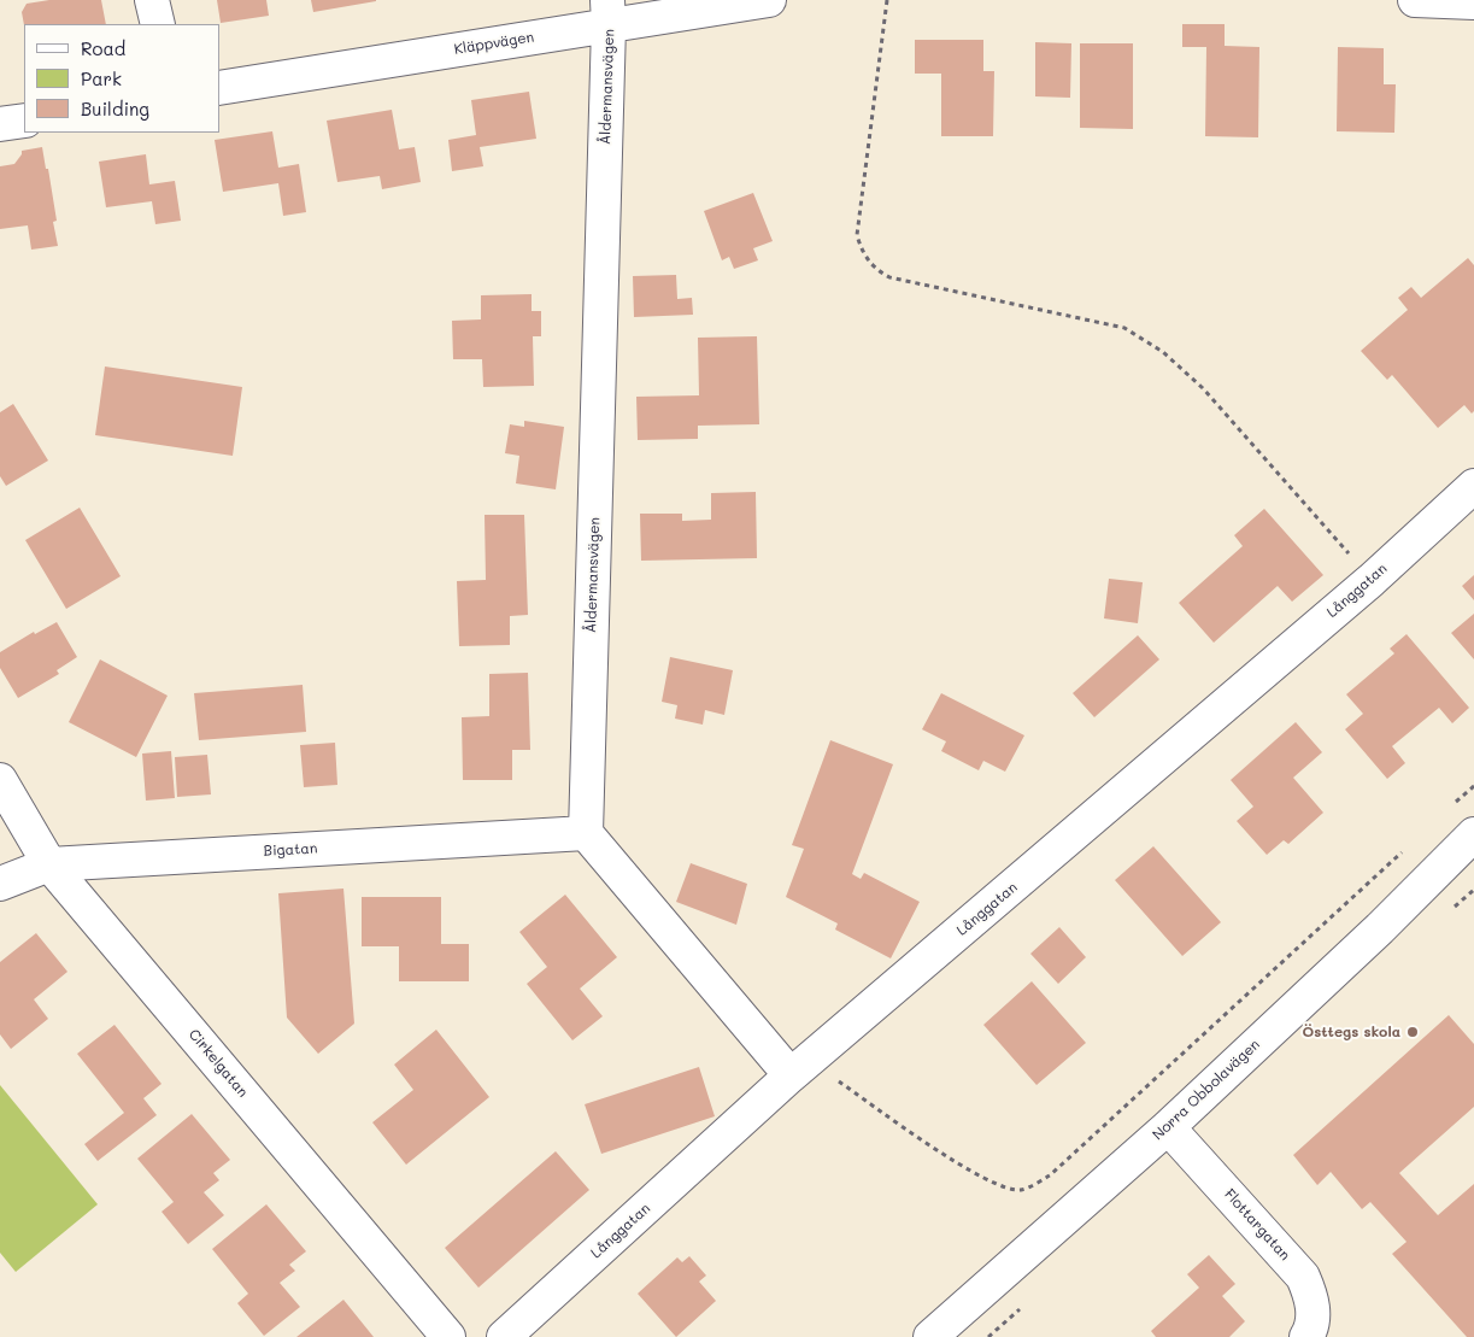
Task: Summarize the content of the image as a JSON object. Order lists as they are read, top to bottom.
{
  "streets": {
    "street": [
      "Kläppvägen",
      "Åldermansvägen",
      "Långgatan",
      "Bigatan",
      "Cirkelgatan",
      "Norra Obbolavägen",
      "Flottargatan"
    ]
  },
  "crossings": [
    ["Kläppvägen", "Åldermansvägen"],
    ["Åldermansvägen", "Bigatan"],
    ["Bigatan", "Cirkelgatan"],
    ["Norra Obbolavägen", "Flottargatan"]
  ],
  "places": ["Östtegs skola"],
  "legend": ["Road", "Park", "Building"]
}
